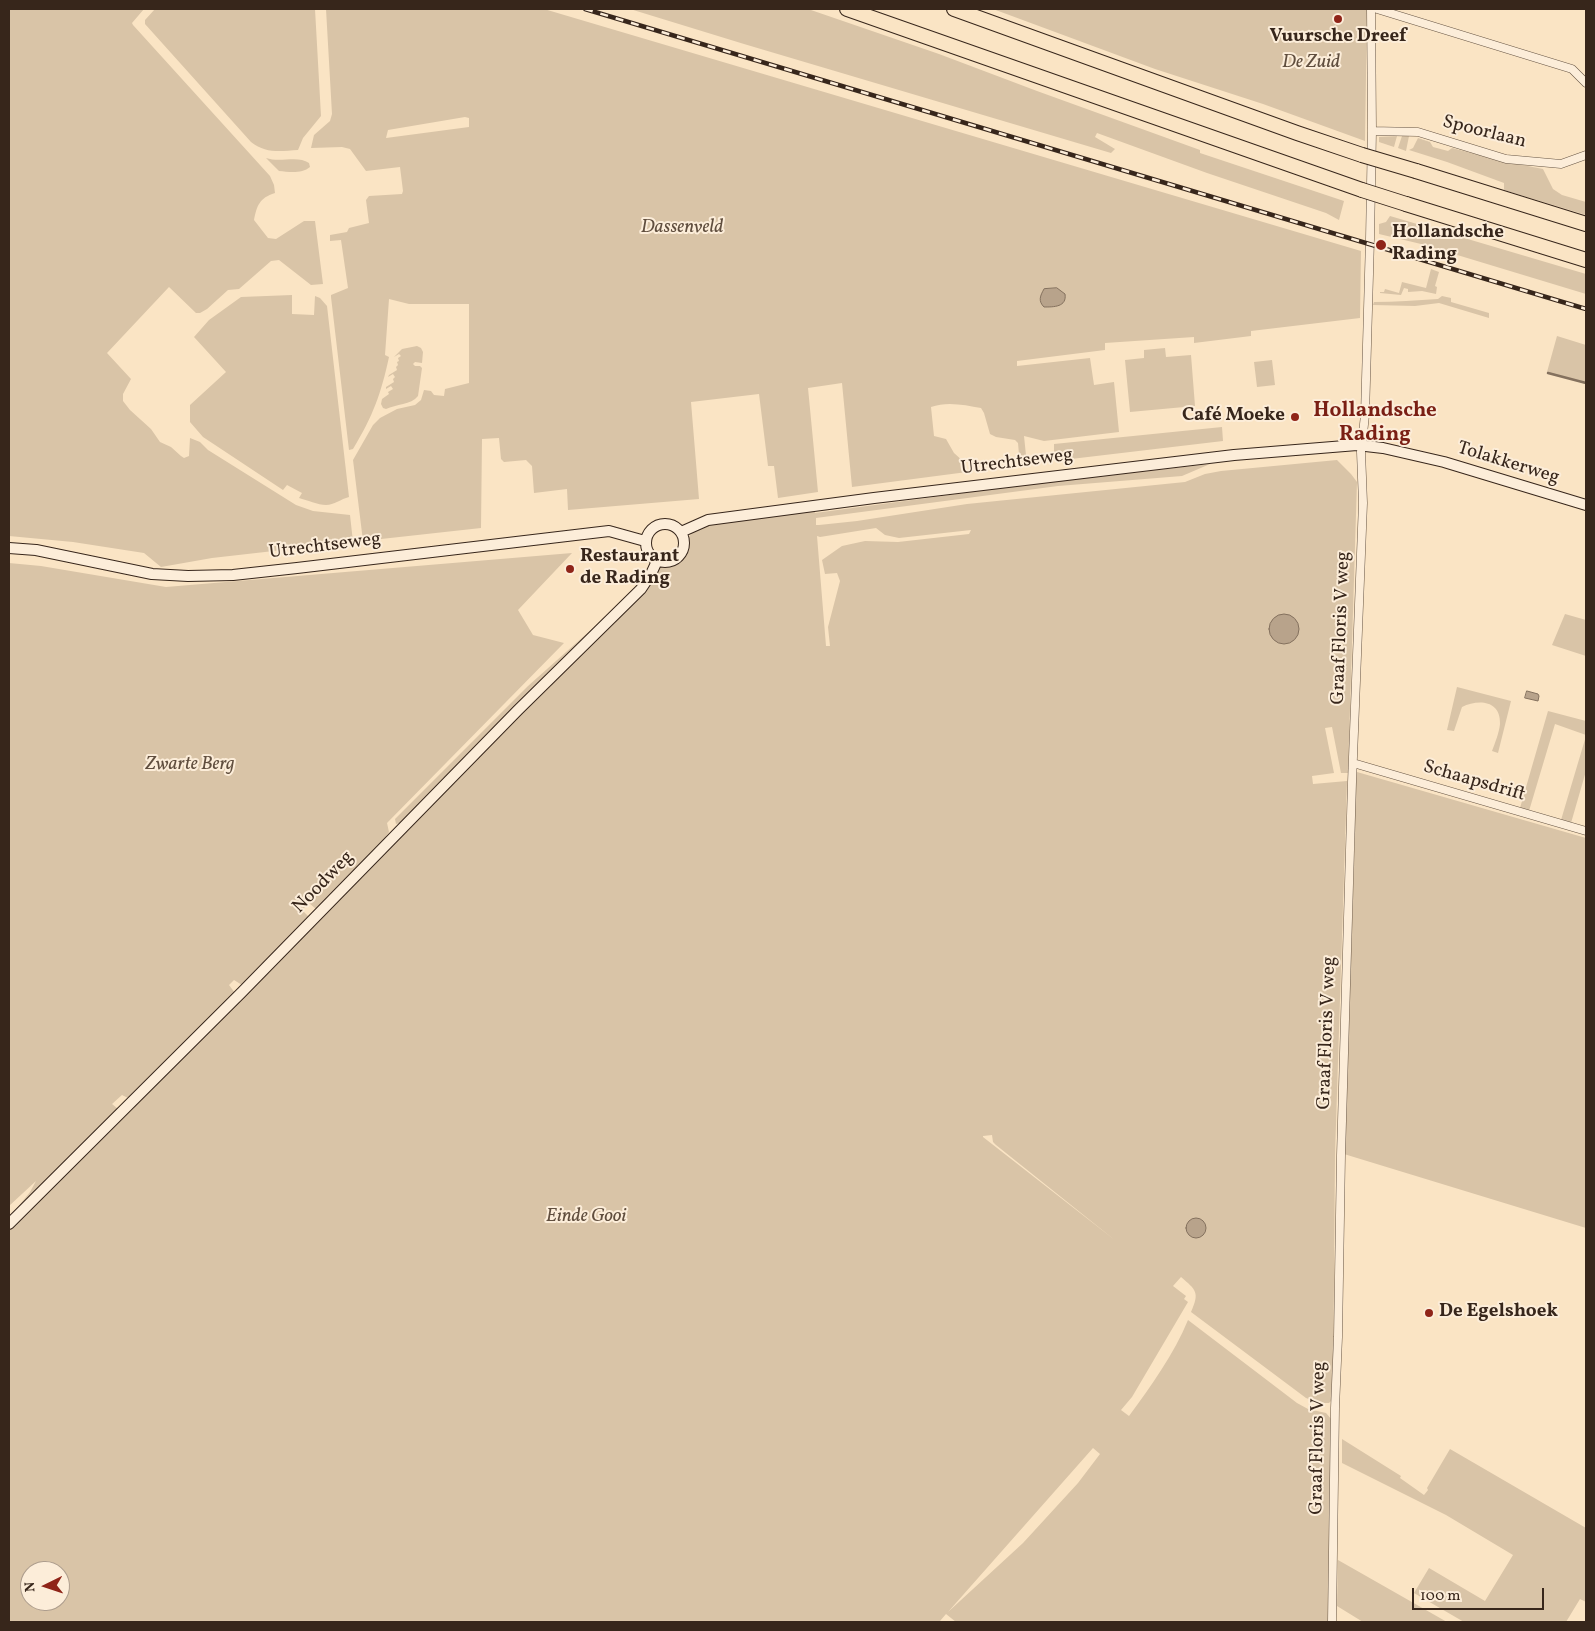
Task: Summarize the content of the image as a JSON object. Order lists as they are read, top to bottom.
{
  "streets": {
    "main road": ["Utrechtseweg", "Tolakkerweg", "Noodweg"],
    "street": ["Spoorlaan", "Graaf Floris V weg", "Schaapsdrift"]
  },
  "crossings": [
    ["Utrechtseweg", "Tolakkerweg"],
    ["Utrechtseweg", "Graaf Floris V weg"],
    ["Utrechtseweg", "Noodweg"],
    ["Tolakkerweg", "Graaf Floris V weg"],
    ["Graaf Floris V weg", "Schaapsdrift"]
  ],
  "districts": ["Hollandsche Rading"],
  "parks": [
    "De Zuid",
    "Dassenveld",
    "Zwarte Berg",
    "Einde Gooi"
  ],
  "places": [
    "Vuursche Dreef",
    "Hollandsche Rading",
    "Café Moeke",
    "Restaurant de Rading",
    "De Egelshoek"
  ],
  "scale_bar": "100 m",
  "north": "left"
}
